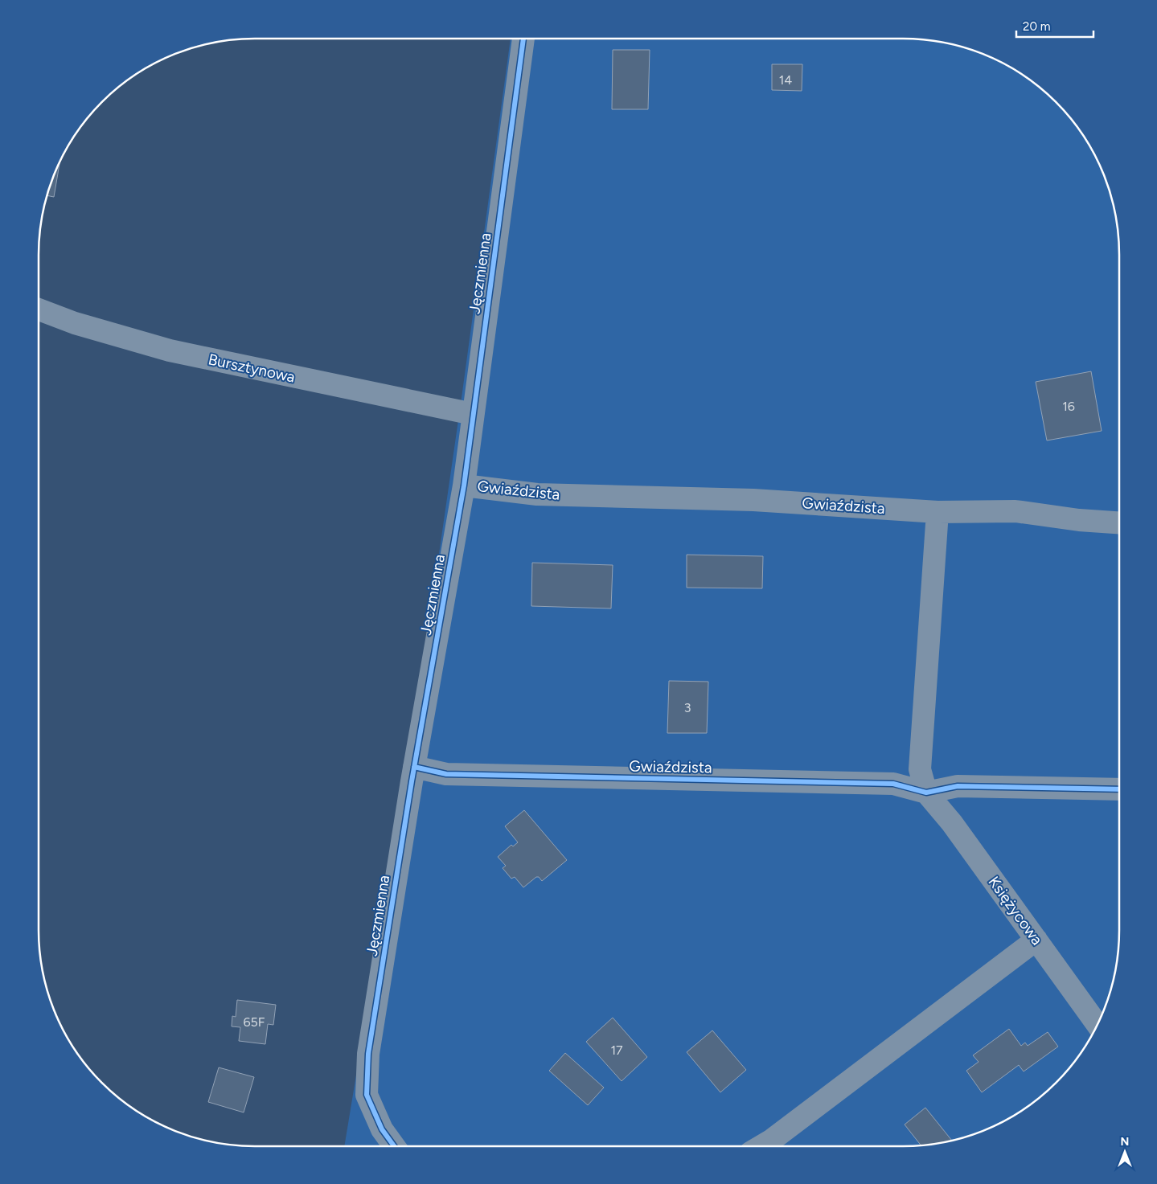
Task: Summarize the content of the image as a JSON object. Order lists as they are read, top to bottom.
{
  "streets": {
    "street": [
      "Jęczmienna",
      "Bursztynowa",
      "Gwiaździsta",
      "Księżycowa"
    ]
  },
  "crossings": [
    ["Jęczmienna", "Bursztynowa"],
    ["Jęczmienna", "Gwiaździsta"],
    ["Gwiaździsta", "Księżycowa"]
  ],
  "house_numbers": [
    "14",
    "16",
    "3",
    "65F",
    "17"
  ],
  "scale_bar": "20 m",
  "north": "top"
}
